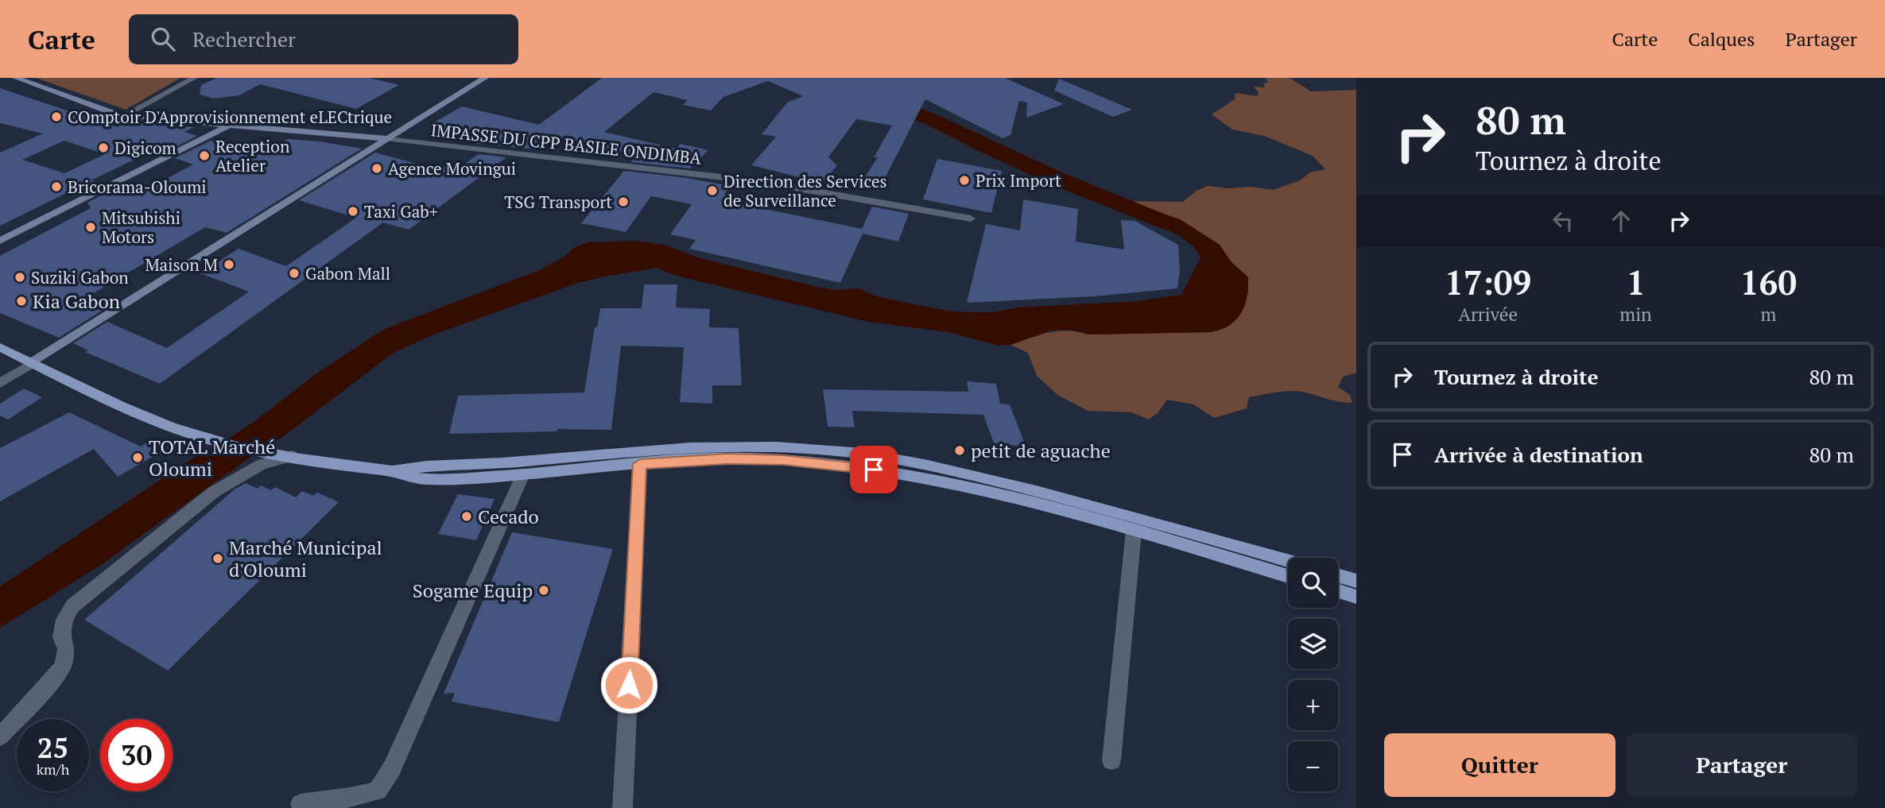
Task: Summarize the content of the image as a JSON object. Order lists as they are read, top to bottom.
{
  "streets": {
    "street": ["IMPASSE DU CPP BASILE ONDIMBA"]
  },
  "places": [
    "COmptoir D'Approvisionnement eLECtrique",
    "Digicom",
    "Reception Atelier",
    "Agence Movingui",
    "Prix Import",
    "Bricorama-Oloumi",
    "Direction des Services de Surveillance",
    "TSG Transport",
    "Taxi Gab+",
    "Mitsubishi Motors",
    "Maison M",
    "Gabon Mall",
    "Suziki Gabon",
    "Kia Gabon",
    "petit de aguache",
    "TOTAL Marché Oloumi",
    "Cecado",
    "Marché Municipal d'Oloumi",
    "Sogame Equip"
  ],
  "page": {
    "header": "Carte",
    "search": "Rechercher",
    "nav": ["Carte", "Calques", "Partager"],
    "turn": ["80 m", "Tournez à droite"],
    "eta": [
      "17:09",
      "Arrivée",
      "1",
      "min",
      "160",
      "m"
    ],
    "list": [
      {
        "name": "Tournez à droite",
        "value": "80 m"
      },
      {
        "name": "Arrivée à destination",
        "value": "80 m"
      }
    ],
    "map_buttons": ["+", "−"],
    "speed": "25 km/h",
    "limit": "30",
    "buttons": ["Quitter", "Partager"]
  }
}
